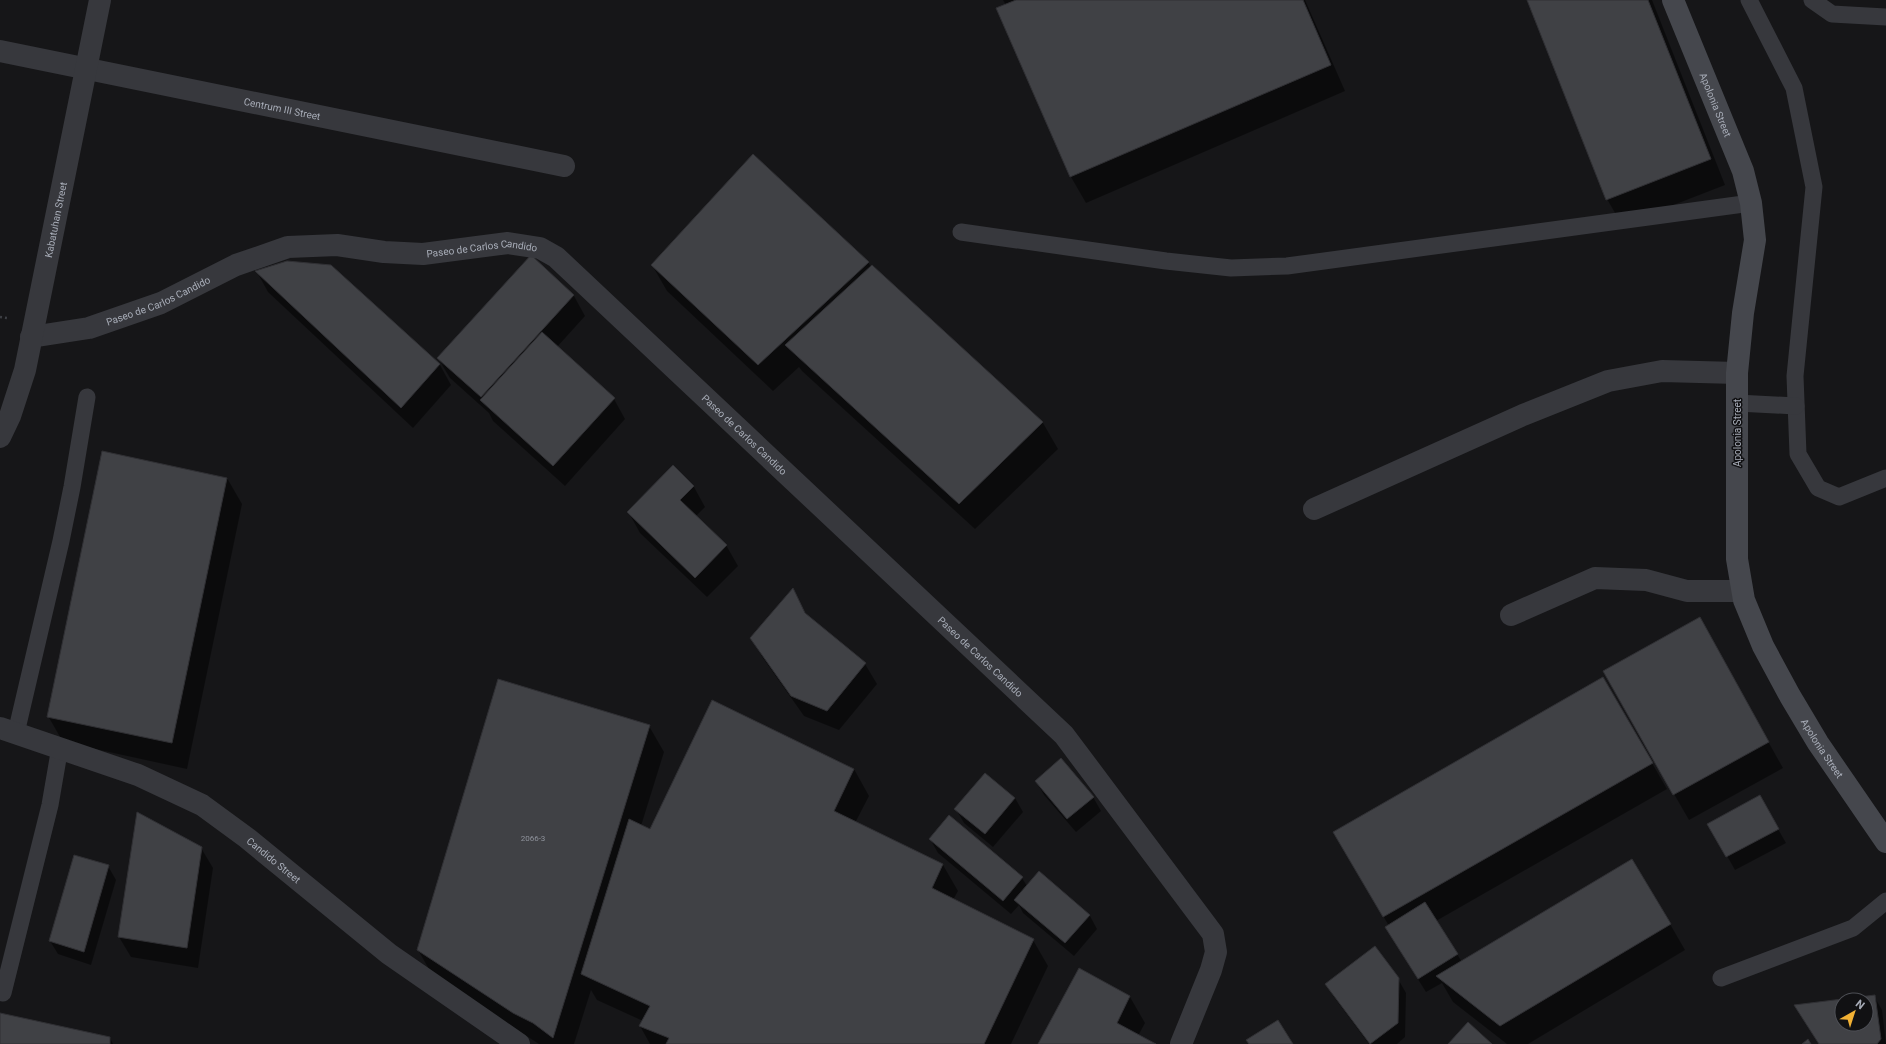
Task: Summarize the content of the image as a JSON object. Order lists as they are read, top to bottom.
{
  "streets": {
    "main road": ["Apolonia Street"],
    "street": [
      "Centrum III Street",
      "Kabatuhan Street",
      "Paseo de Carlos Candido",
      "Candido Street"
    ]
  },
  "crossings": [
    ["Centrum III Street", "Kabatuhan Street"],
    ["Kabatuhan Street", "Paseo de Carlos Candido"]
  ],
  "house_numbers": ["2066-3"],
  "north": "top right"
}
